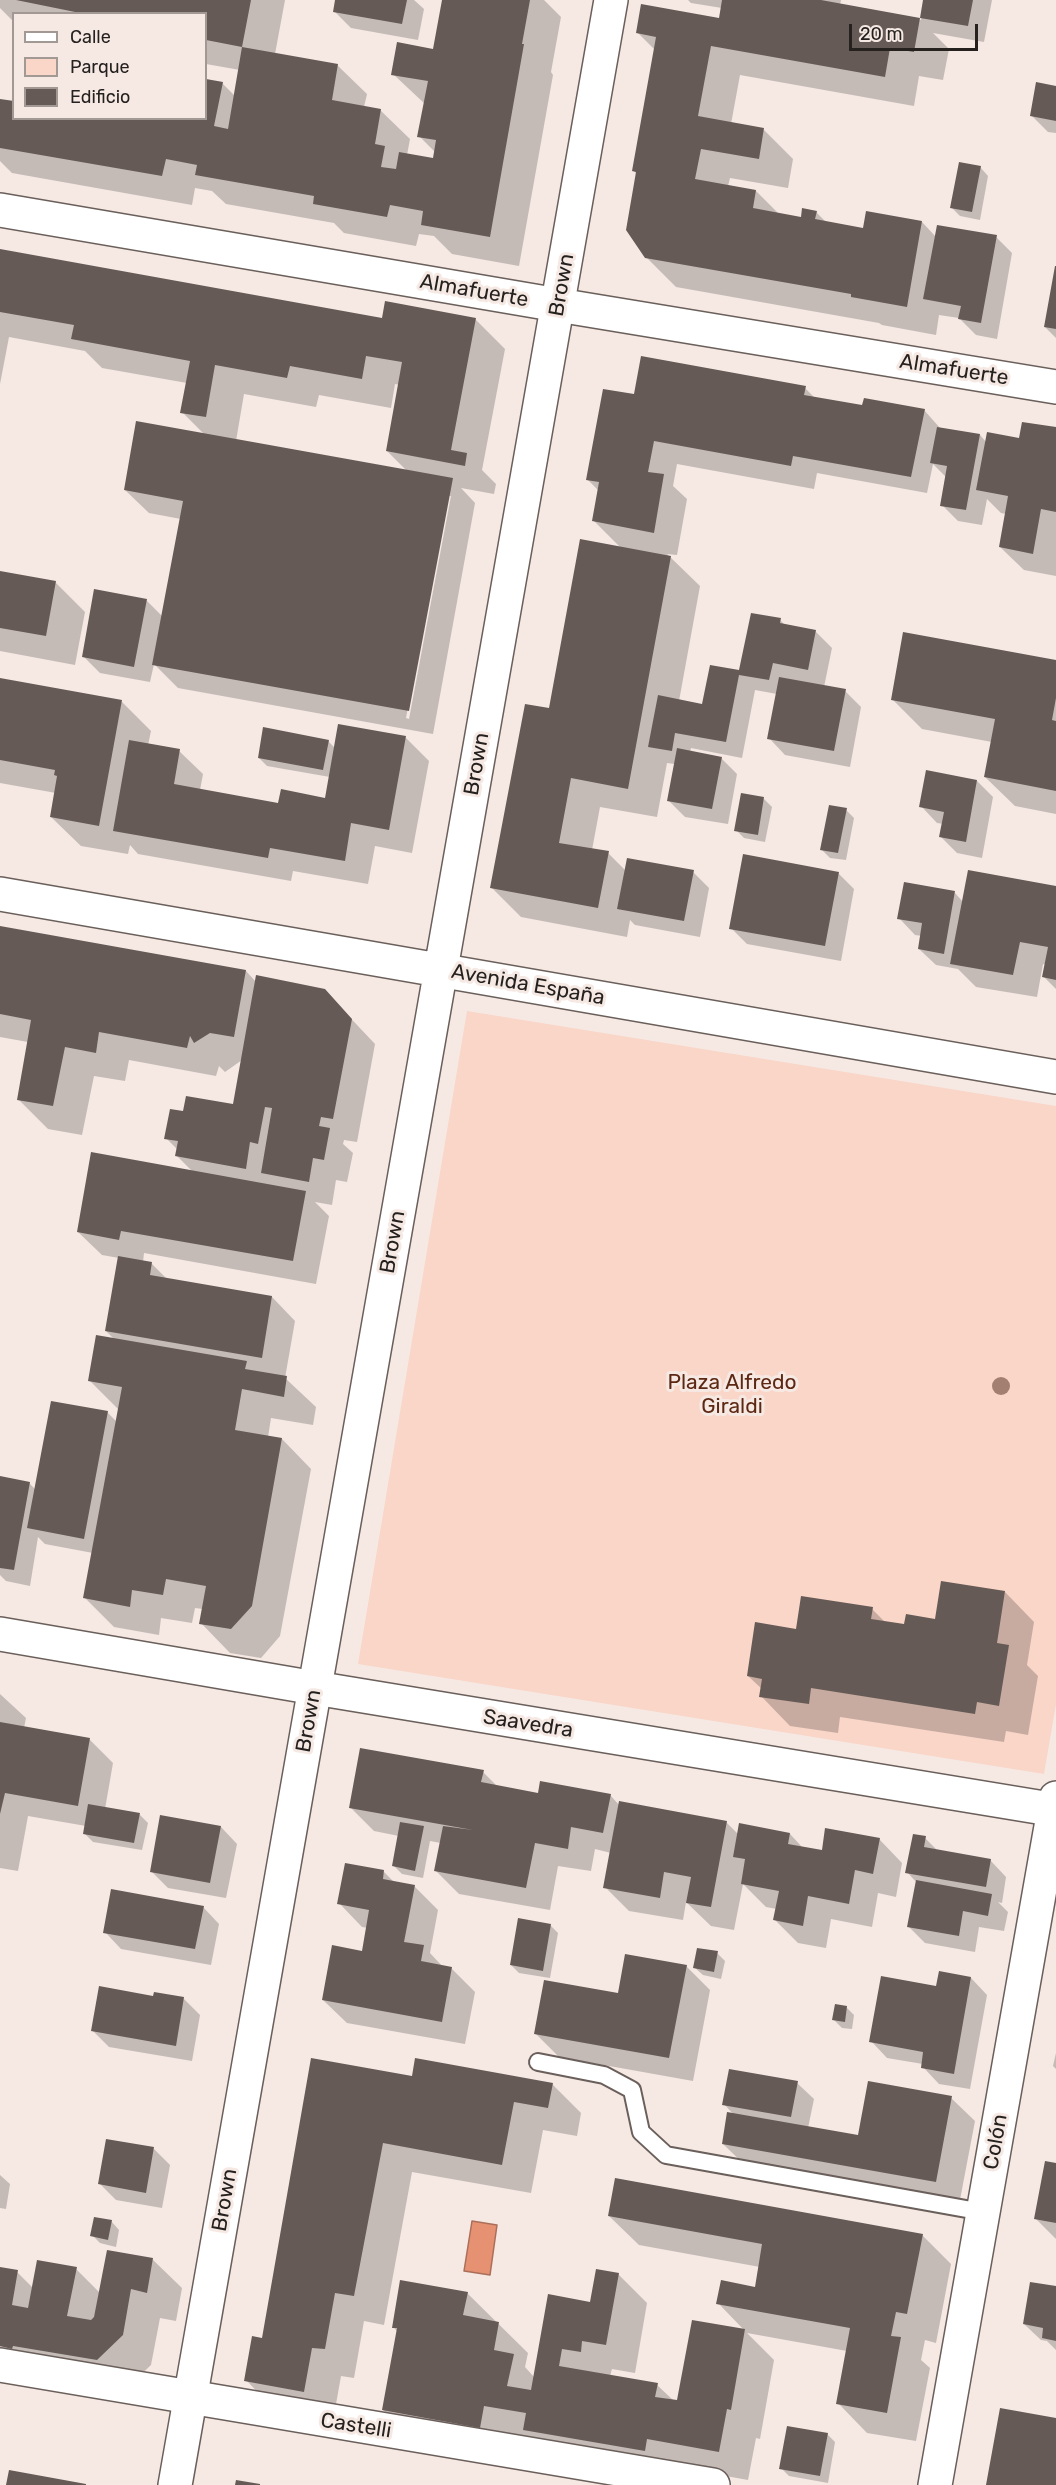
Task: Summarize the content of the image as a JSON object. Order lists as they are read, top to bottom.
{
  "streets": {
    "street": [
      "Brown",
      "Almafuerte",
      "Avenida España",
      "Saavedra",
      "Colón",
      "Castelli"
    ]
  },
  "crossings": [
    ["Brown", "Almafuerte"],
    ["Brown", "Avenida España"],
    ["Brown", "Saavedra"],
    ["Brown", "Castelli"],
    ["Saavedra", "Colón"]
  ],
  "parks": ["Plaza Alfredo Giraldi"],
  "legend": ["Calle", "Parque", "Edificio"],
  "scale_bar": "20 m"
}
